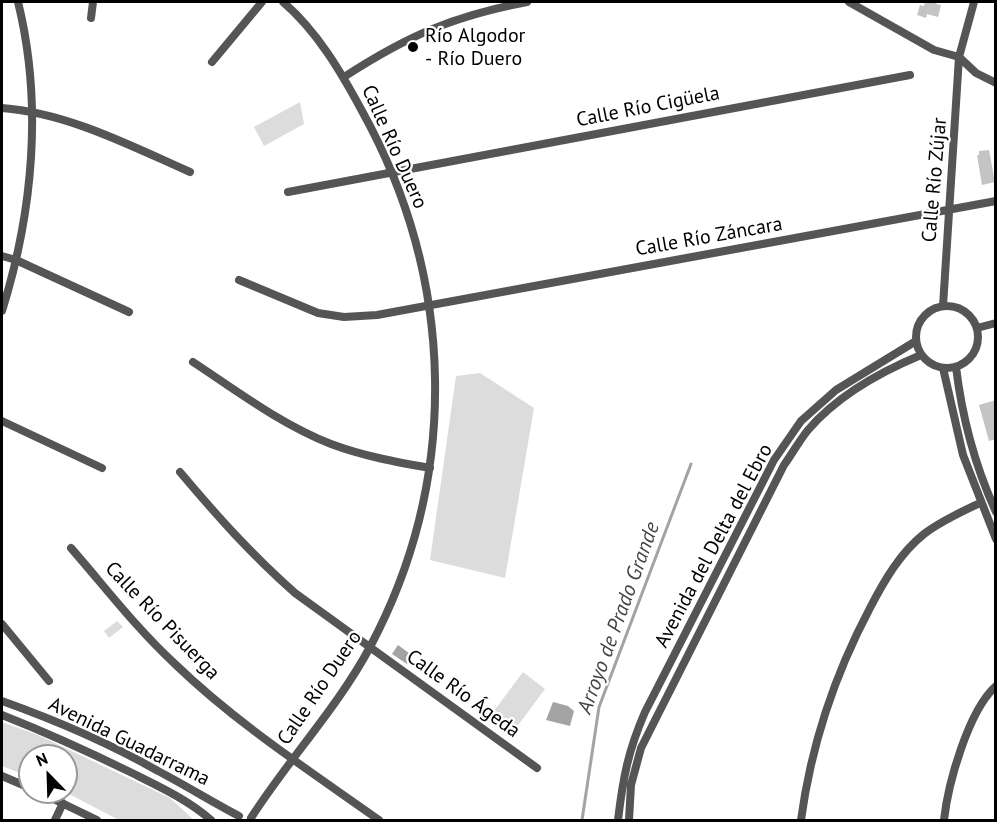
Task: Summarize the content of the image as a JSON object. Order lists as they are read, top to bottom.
{
  "streets": {
    "street": [
      "Calle Río Cigüela",
      "Calle Río Duero",
      "Calle Río Zújar",
      "Calle Río Záncara",
      "Avenida del Delta del Ebro",
      "Calle Río Pisuerga",
      "Calle Río Ágeda",
      "Avenida Guadarrama"
    ]
  },
  "crossings": [
    ["Calle Río Cigüela", "Calle Río Duero"],
    ["Calle Río Duero", "Calle Río Záncara"],
    ["Calle Río Duero", "Calle Río Pisuerga"],
    ["Calle Río Duero", "Calle Río Ágeda"],
    ["Calle Río Duero", "Avenida Guadarrama"],
    ["Calle Río Zújar", "Calle Río Záncara"],
    ["Calle Río Zújar", "Avenida del Delta del Ebro"]
  ],
  "water": ["Arroyo de Prado Grande"],
  "places": ["Río Algodor - Río Duero"],
  "north": "top left"
}
